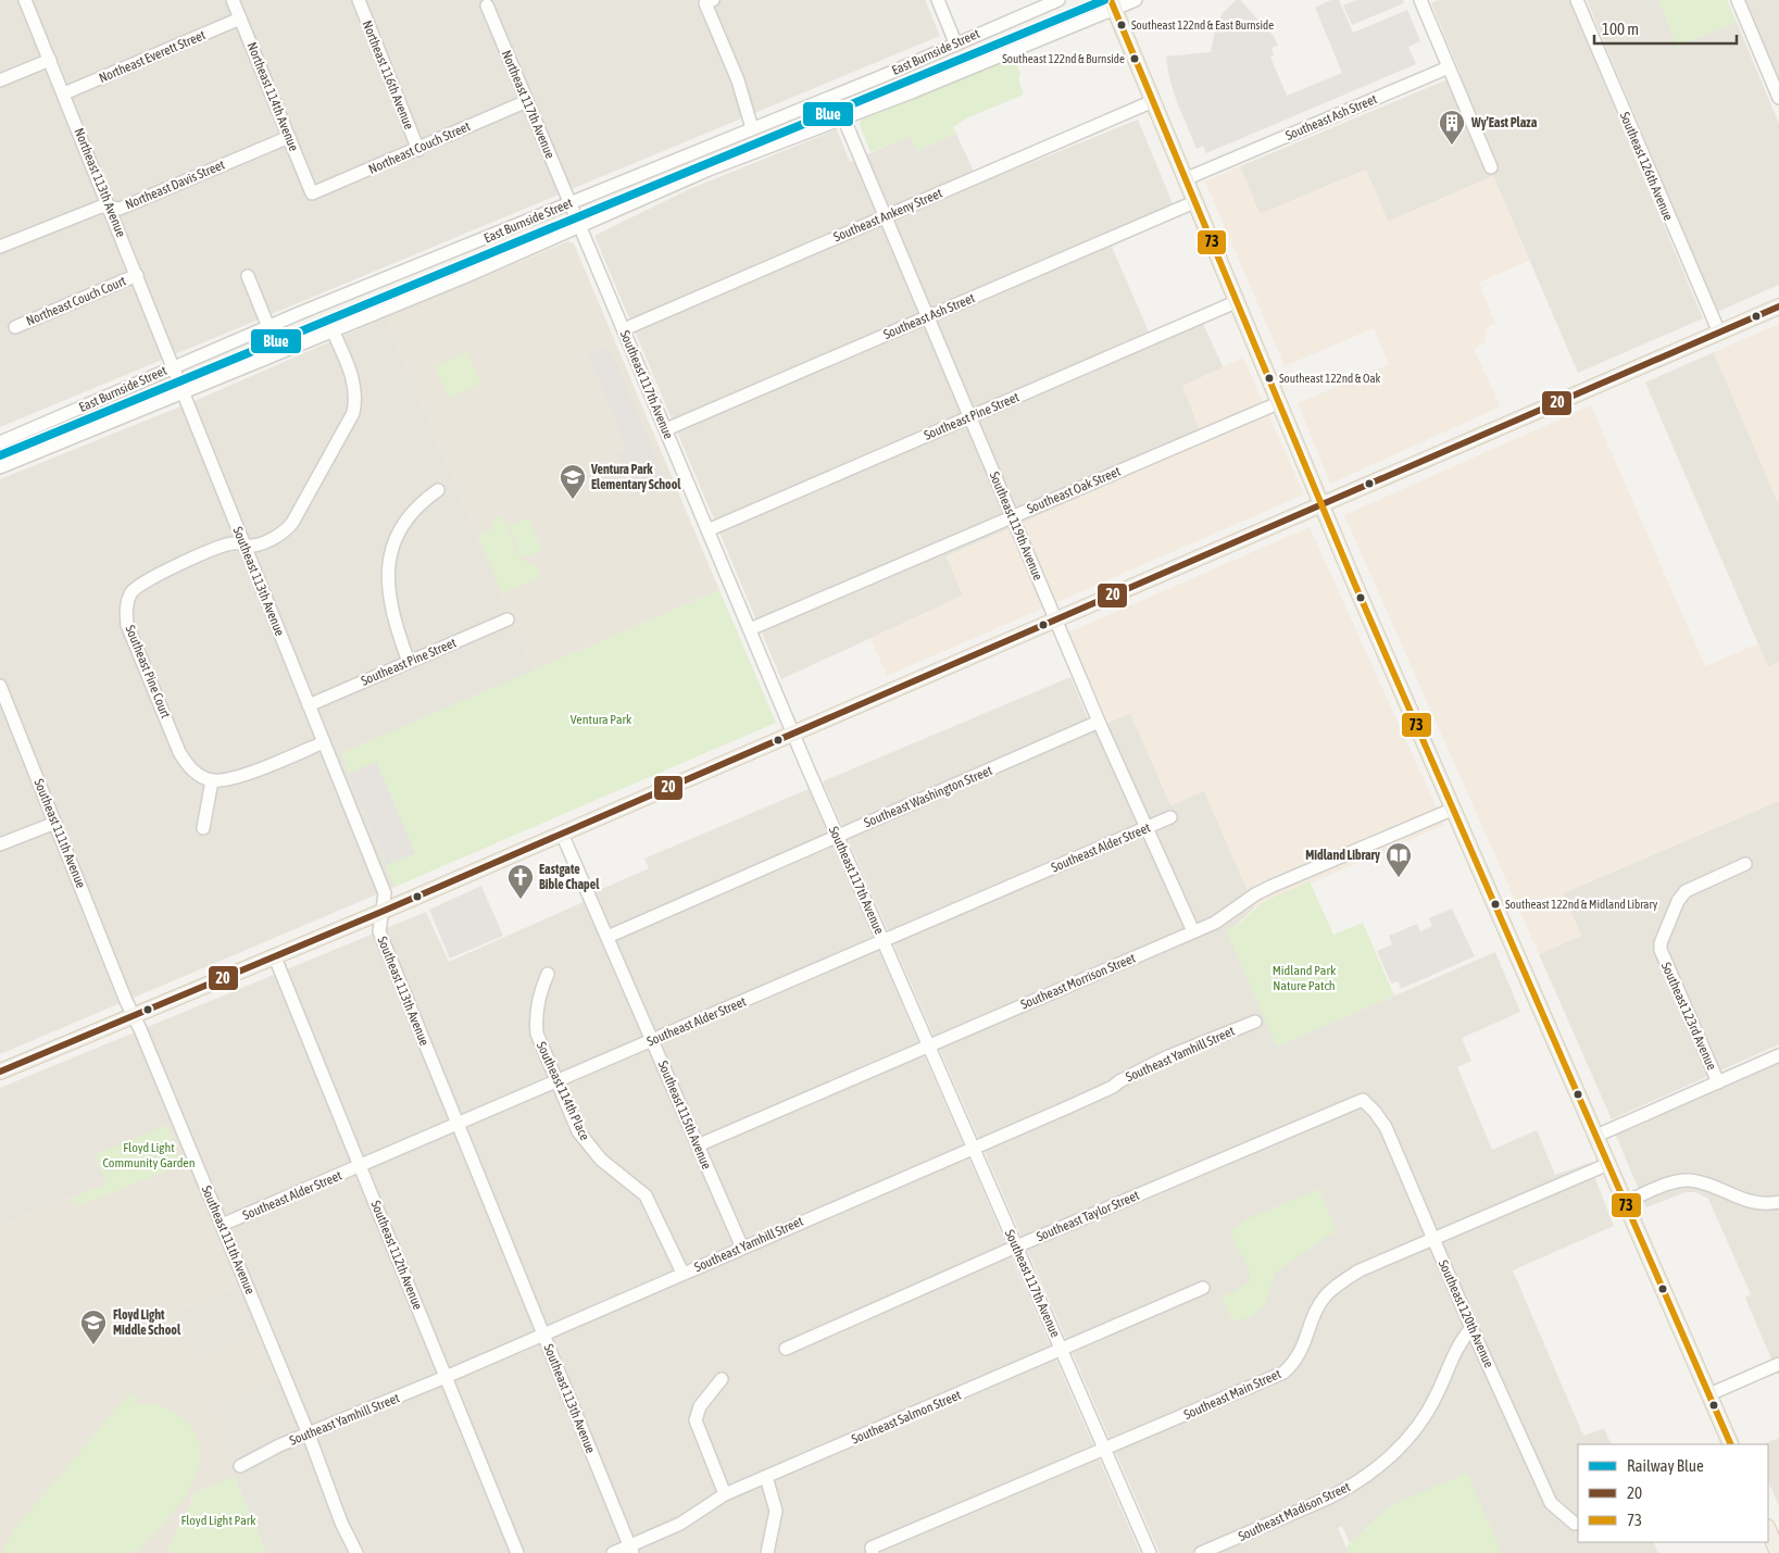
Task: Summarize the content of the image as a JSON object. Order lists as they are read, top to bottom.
{
  "streets": {
    "street": [
      "East Burnside Street",
      "Northeast Everett Street",
      "Northeast 116th Avenue",
      "Northeast 114th Avenue",
      "Northeast 117th Avenue",
      "Southeast Ash Street",
      "Northeast Couch Street",
      "Southeast 126th Avenue",
      "Northeast 113th Avenue",
      "Northeast Davis Street",
      "Southeast Ankeny Street",
      "Northeast Couch Court",
      "Southeast 117th Avenue",
      "Southeast Pine Street",
      "Southeast Oak Street",
      "Southeast 119th Avenue",
      "Southeast 113th Avenue",
      "Southeast Pine Court",
      "Southeast Washington Street",
      "Southeast 111th Avenue",
      "Southeast Alder Street",
      "Southeast Morrison Street",
      "Southeast 123rd Avenue",
      "Southeast Yamhill Street",
      "Southeast 114th Place",
      "Southeast 115th Avenue",
      "Southeast Taylor Street",
      "Southeast 112th Avenue",
      "Southeast 120th Avenue",
      "Southeast Main Street",
      "Southeast Salmon Street",
      "Southeast Madison Street"
    ]
  },
  "crossings": [
    ["East Burnside Street", "Northeast 117th Avenue"],
    ["East Burnside Street", "Northeast 113th Avenue"],
    ["East Burnside Street", "Southeast 117th Avenue"],
    ["East Burnside Street", "Southeast 119th Avenue"],
    ["East Burnside Street", "Southeast 113th Avenue"],
    ["East Burnside Street", "Southeast Pine Court"],
    ["Northeast Everett Street", "Northeast 114th Avenue"],
    ["Northeast Everett Street", "Northeast 113th Avenue"],
    ["Northeast 116th Avenue", "Northeast Couch Street"],
    ["Northeast 114th Avenue", "Northeast Couch Street"],
    ["Northeast 114th Avenue", "Northeast Davis Street"],
    ["Northeast 117th Avenue", "Northeast Couch Street"],
    ["Northeast 117th Avenue", "Southeast 117th Avenue"],
    ["Southeast Ash Street", "Southeast 117th Avenue"],
    ["Southeast Ash Street", "Southeast 119th Avenue"],
    ["Northeast 113th Avenue", "Northeast Davis Street"],
    ["Northeast 113th Avenue", "Northeast Couch Court"],
    ["Northeast 113th Avenue", "Southeast 113th Avenue"],
    ["Southeast Ankeny Street", "Southeast 117th Avenue"],
    ["Southeast Ankeny Street", "Southeast 119th Avenue"],
    ["Southeast 117th Avenue", "Southeast Pine Street"],
    ["Southeast 117th Avenue", "Southeast Oak Street"],
    ["Southeast 117th Avenue", "Southeast Washington Street"],
    ["Southeast 117th Avenue", "Southeast Alder Street"],
    ["Southeast 117th Avenue", "Southeast Morrison Street"],
    ["Southeast 117th Avenue", "Southeast Yamhill Street"],
    ["Southeast 117th Avenue", "Southeast Taylor Street"],
    ["Southeast 117th Avenue", "Southeast Main Street"],
    ["Southeast 117th Avenue", "Southeast Salmon Street"],
    ["Southeast Pine Street", "Southeast 119th Avenue"],
    ["Southeast Pine Street", "Southeast 113th Avenue"],
    ["Southeast Oak Street", "Southeast 119th Avenue"],
    ["Southeast 119th Avenue", "Southeast Washington Street"],
    ["Southeast 119th Avenue", "Southeast Alder Street"],
    ["Southeast 119th Avenue", "Southeast Morrison Street"],
    ["Southeast 113th Avenue", "Southeast Pine Court"],
    ["Southeast 113th Avenue", "Southeast Alder Street"],
    ["Southeast 113th Avenue", "Southeast Yamhill Street"],
    ["Southeast 113th Avenue", "Southeast Salmon Street"],
    ["Southeast Washington Street", "Southeast 115th Avenue"],
    ["Southeast 111th Avenue", "Southeast Alder Street"],
    ["Southeast 111th Avenue", "Southeast Yamhill Street"],
    ["Southeast Alder Street", "Southeast 114th Place"],
    ["Southeast Alder Street", "Southeast 115th Avenue"],
    ["Southeast Alder Street", "Southeast 112th Avenue"],
    ["Southeast Morrison Street", "Southeast 115th Avenue"],
    ["Southeast Yamhill Street", "Southeast 114th Place"],
    ["Southeast Yamhill Street", "Southeast 115th Avenue"],
    ["Southeast Yamhill Street", "Southeast 112th Avenue"],
    ["Southeast Taylor Street", "Southeast 120th Avenue"],
    ["Southeast 120th Avenue", "Southeast Main Street"],
    ["Southeast 120th Avenue", "Southeast Madison Street"]
  ],
  "parks": [
    "Ventura Park",
    "Midland Park Nature Patch",
    "Floyd Light Community Garden",
    "Floyd Light Park"
  ],
  "places": {
    "other": [
      "Southeast 122nd & East Burnside",
      "Southeast 122nd & Burnside",
      "Southeast 122nd & Oak",
      "Southeast 122nd & Midland Library"
    ],
    "building": ["Wy’East Plaza"],
    "school or university": ["Ventura Park Elementary School", "Floyd Light Middle School"],
    "library": ["Midland Library"],
    "church": ["Eastgate Bible Chapel"]
  },
  "lines": ["rail line Blue", "transit line 73", "transit line 20"],
  "legend": ["Railway Blue", "20", "73"],
  "scale_bar": "100 m"
}
